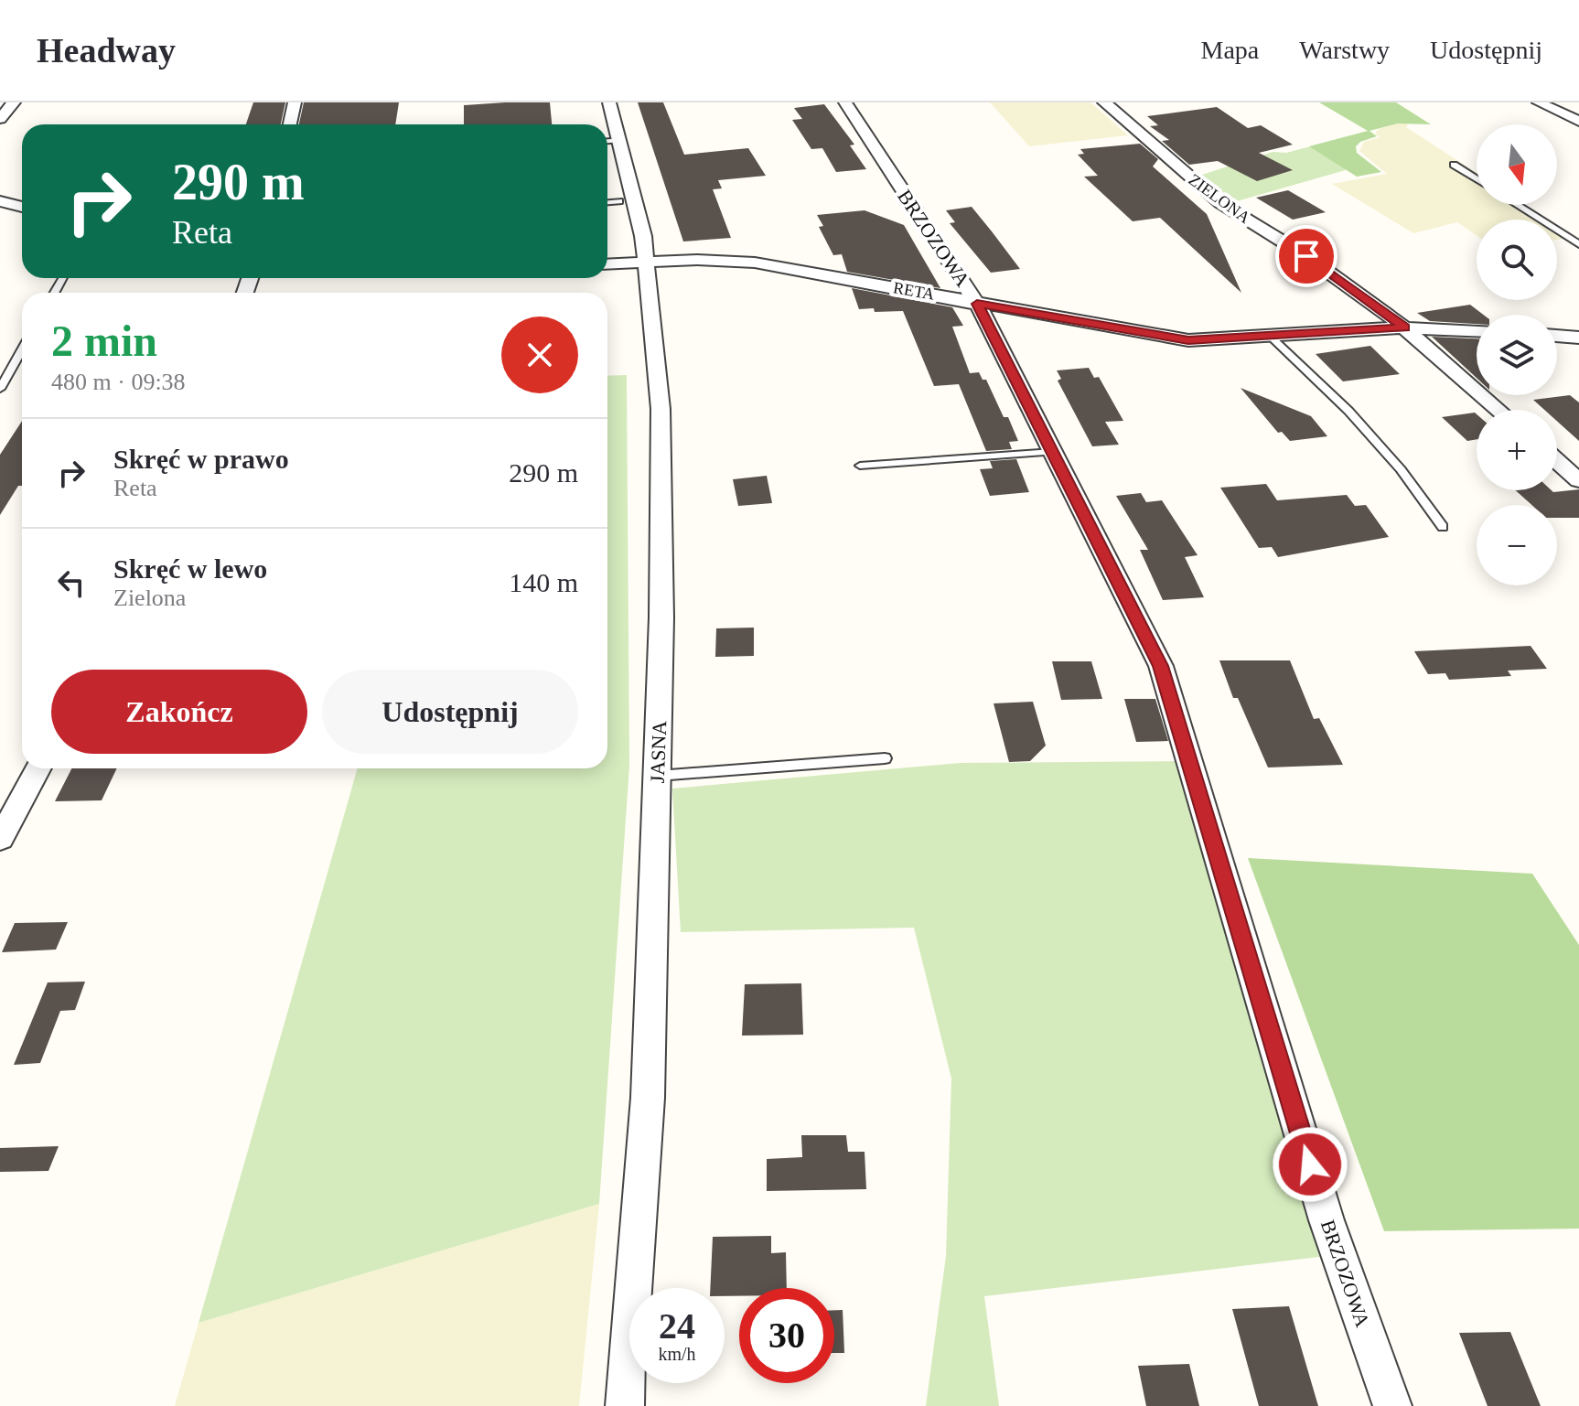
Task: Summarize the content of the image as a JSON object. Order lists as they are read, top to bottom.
{
  "streets": {
    "street": [
      "ZIELONA",
      "BRZOZOWA",
      "RETA",
      "JASNA"
    ]
  },
  "crossings": [
    ["ZIELONA", "RETA"],
    ["BRZOZOWA", "RETA"],
    ["RETA", "JASNA"]
  ],
  "north": "bottom",
  "page": {
    "header": "Headway",
    "nav": ["Mapa", "Warstwy", "Udostępnij"],
    "map_buttons": ["+", "−"],
    "turn": ["290 m", "Reta"],
    "heading": ["2 min", "480 m · 09:38"],
    "list": [
      {
        "name": "Skręć w prawo",
        "note": "Reta",
        "value": "290 m"
      },
      {
        "name": "Skręć w lewo",
        "note": "Zielona",
        "value": "140 m"
      }
    ],
    "buttons": ["Zakończ", "Udostępnij"],
    "speed": "24 km/h",
    "limit": "30"
  }
}
